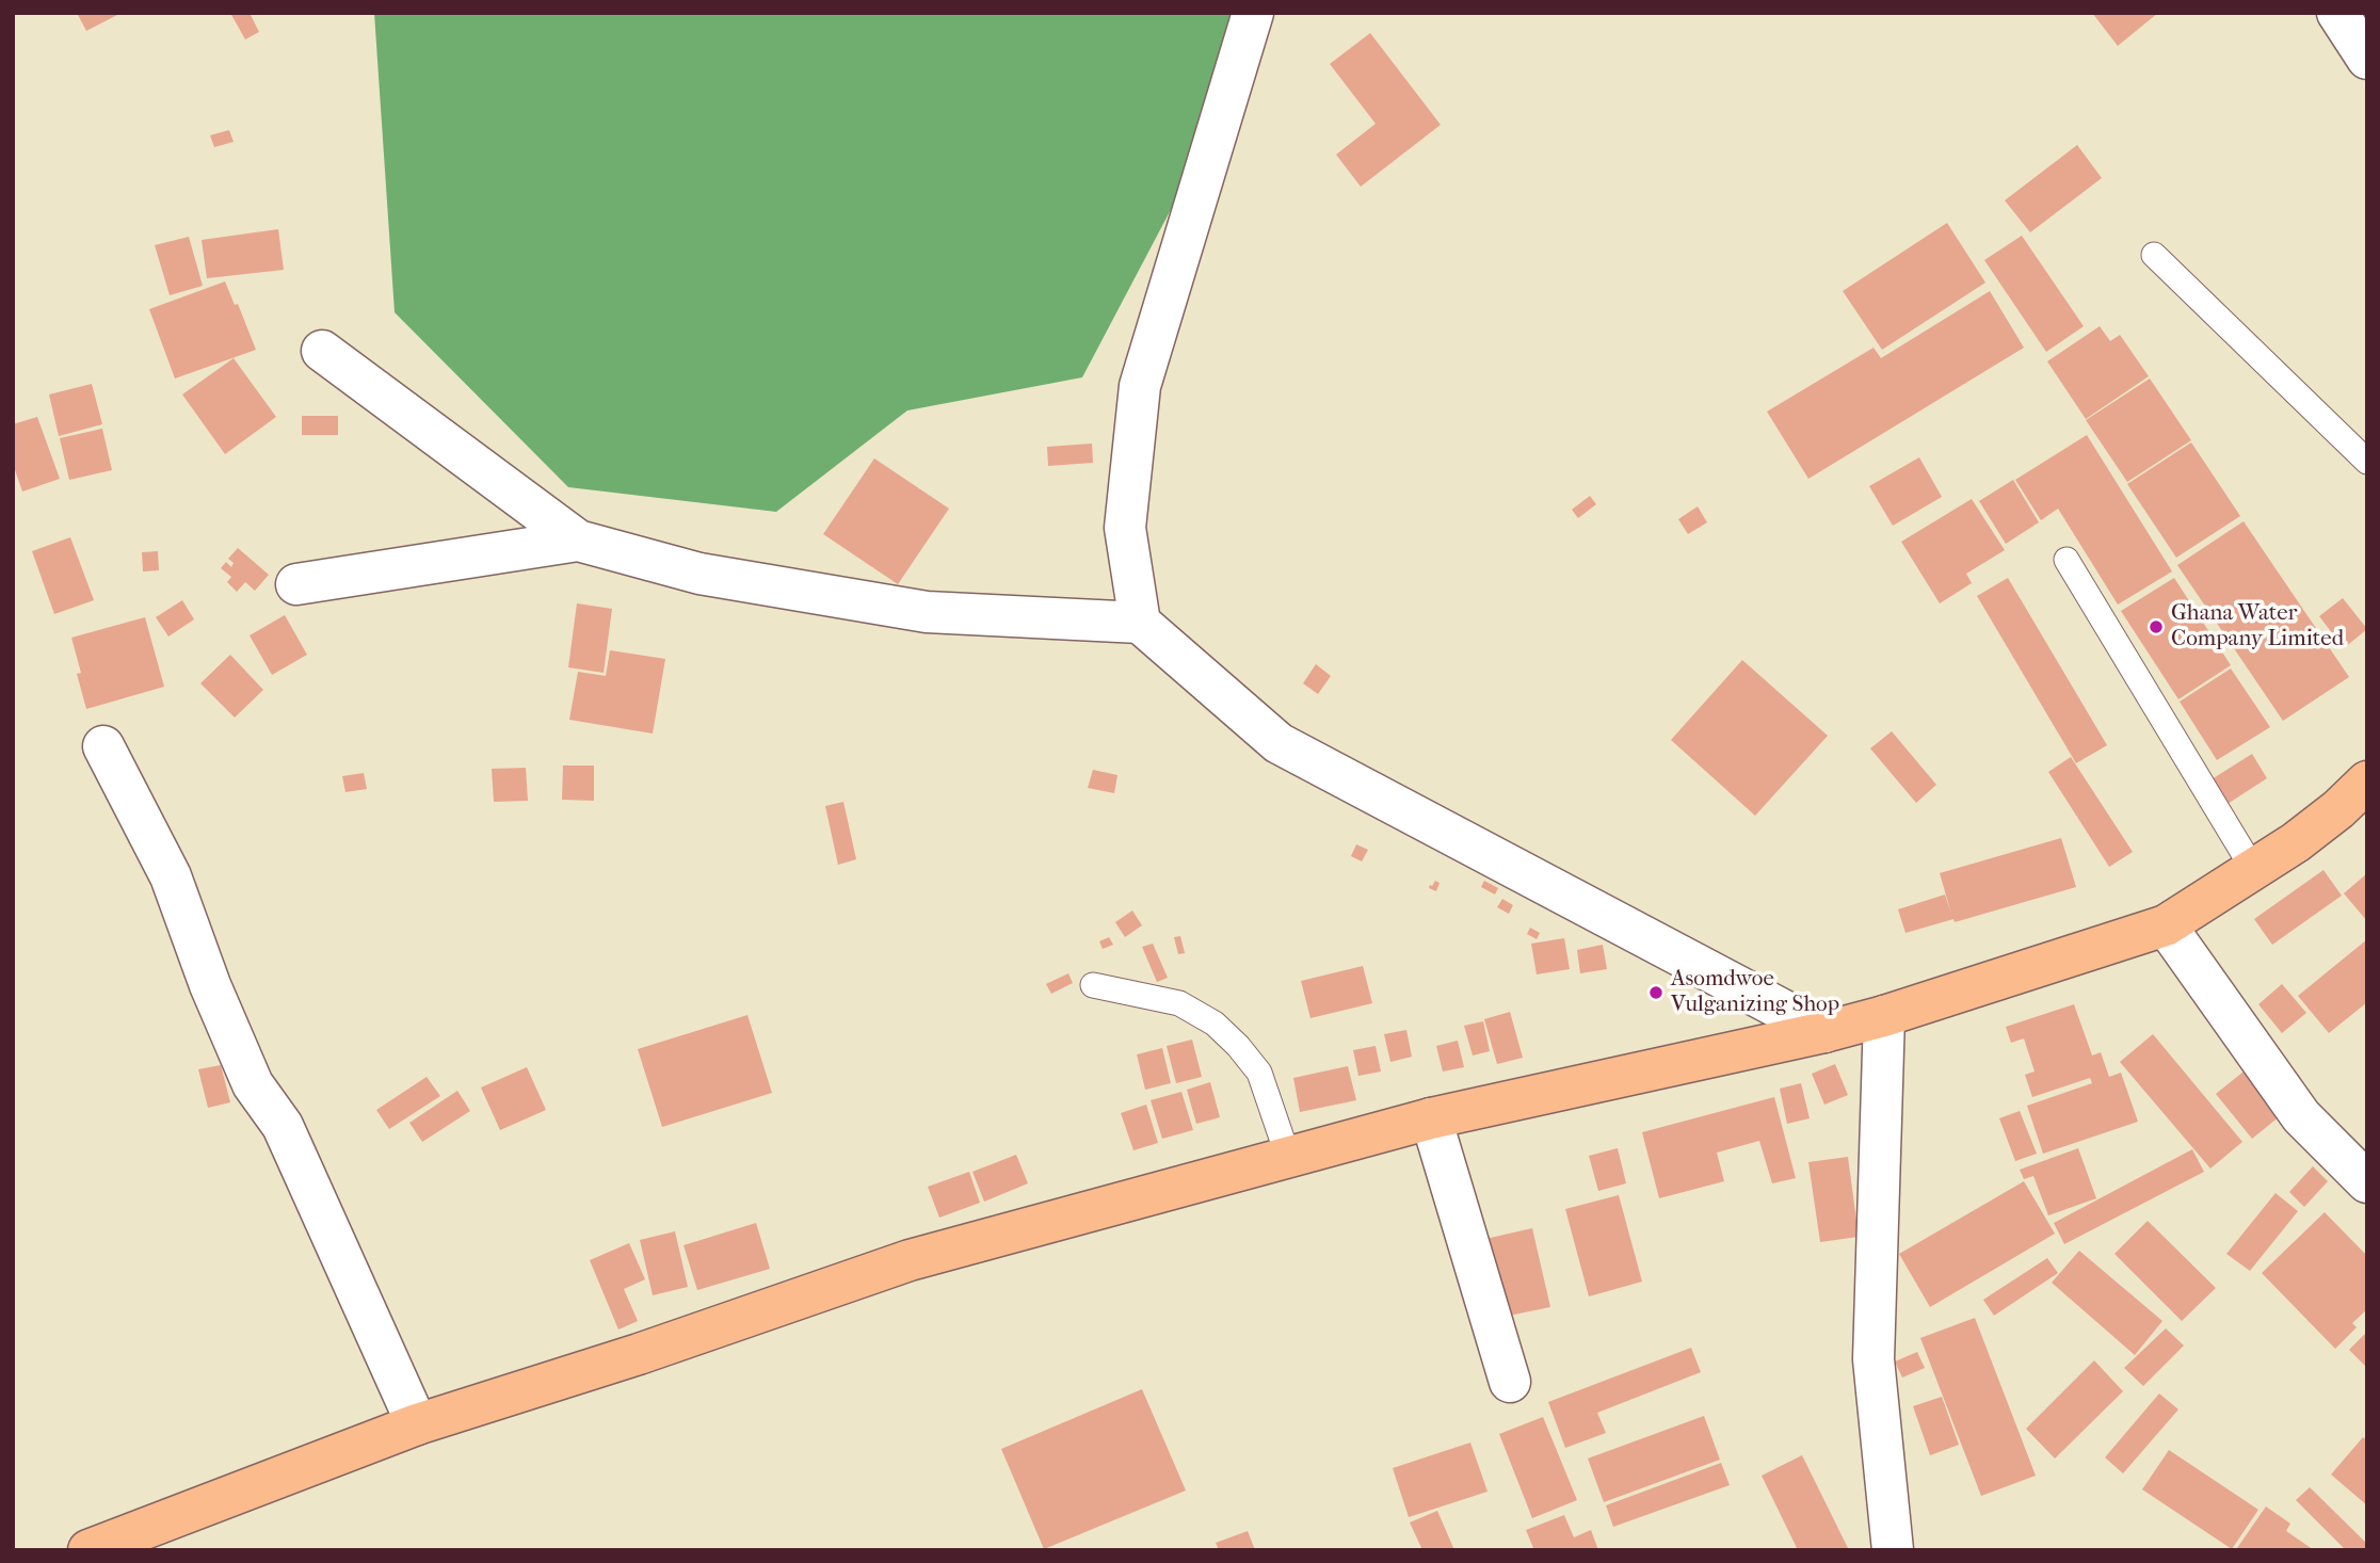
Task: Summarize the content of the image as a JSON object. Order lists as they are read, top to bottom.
{
  "places": ["Ghana Water Company Limited", "Asomdwoe Vulganizing Shop"]
}
